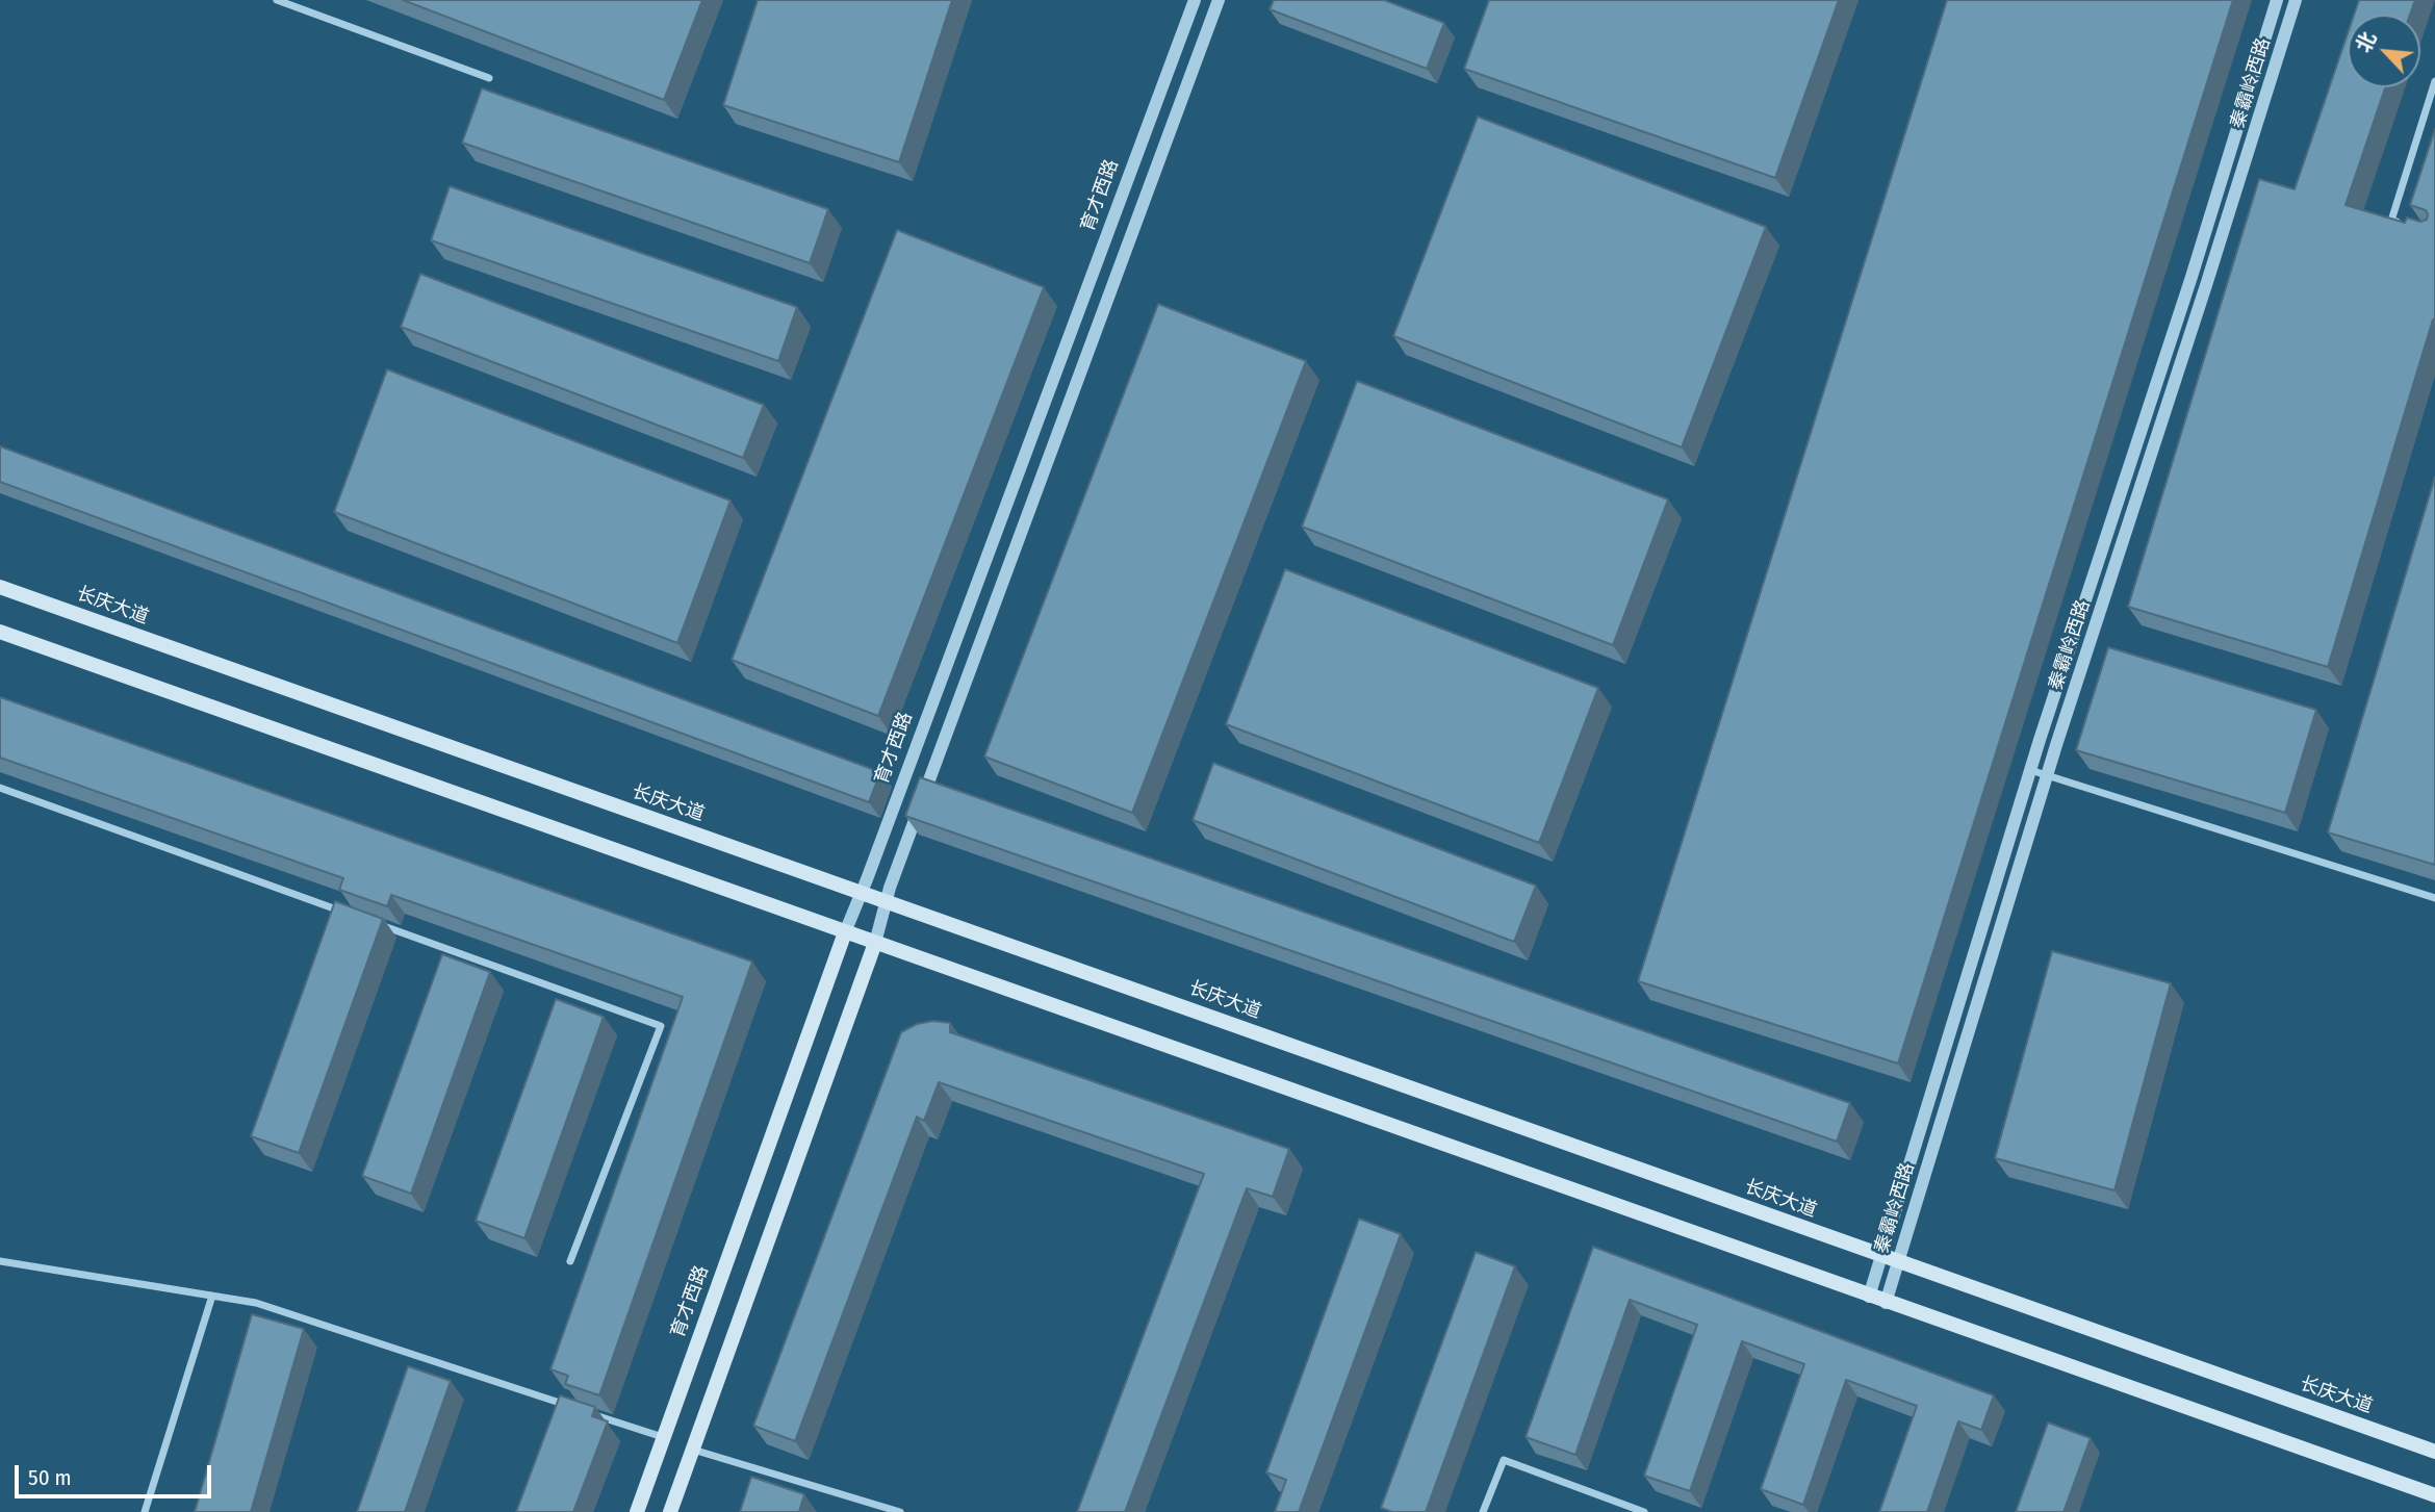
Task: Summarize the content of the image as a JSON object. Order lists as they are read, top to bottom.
{
  "streets": {
    "main road": ["育才西路", "长庆大道"],
    "street": ["秦霸岭西路"]
  },
  "crossings": [
    ["秦霸岭西路", "长庆大道"],
    ["育才西路", "长庆大道"]
  ],
  "scale_bar": "50 m",
  "north": "top left"
}
